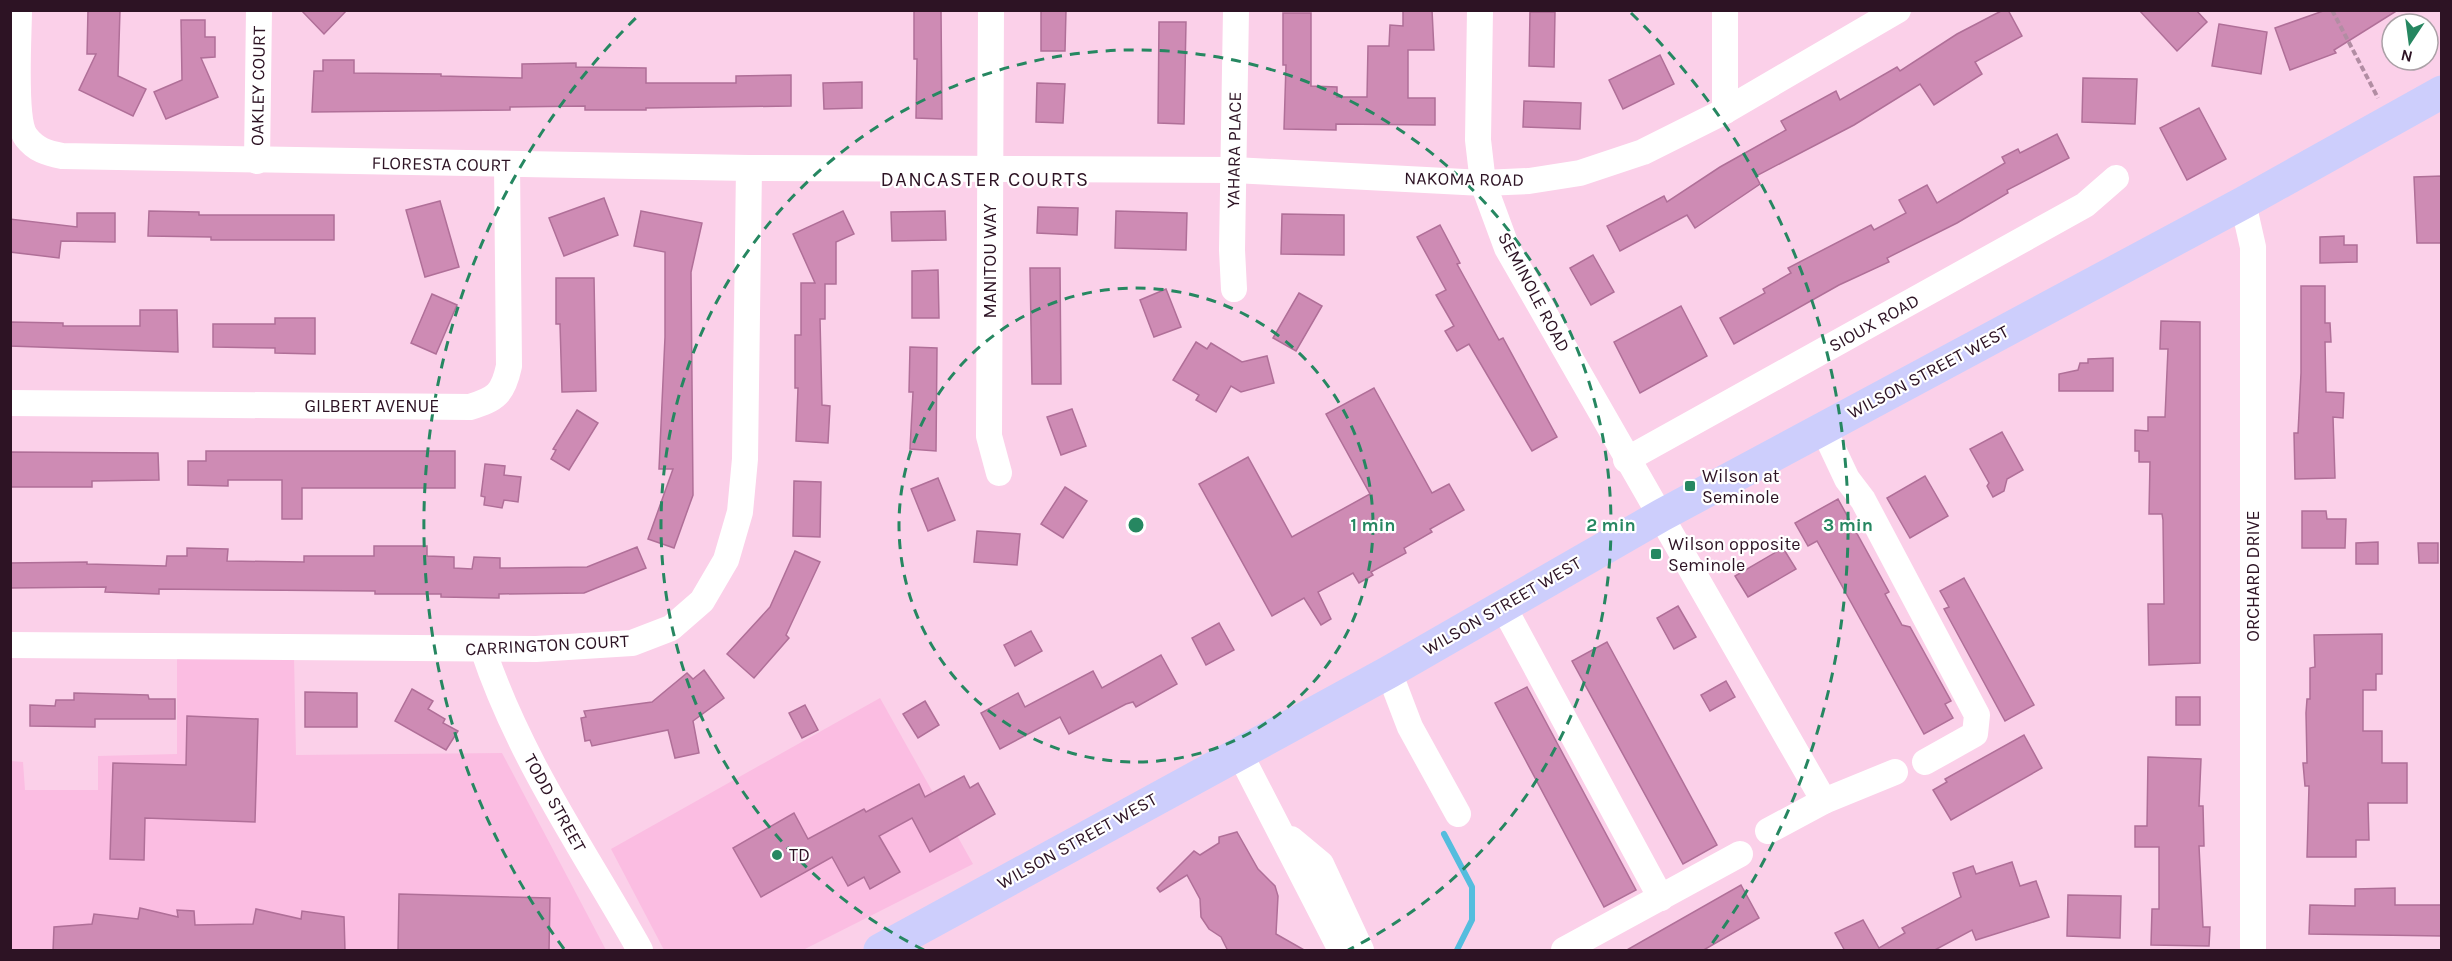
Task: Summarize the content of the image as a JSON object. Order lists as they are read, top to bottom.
{
  "streets": {
    "main road": ["WILSON STREET WEST"],
    "street": [
      "OAKLEY COURT",
      "YAHARA PLACE",
      "FLORESTA COURT",
      "NAKOMA ROAD",
      "MANITOU WAY",
      "SEMINOLE ROAD",
      "SIOUX ROAD",
      "GILBERT AVENUE",
      "ORCHARD DRIVE",
      "CARRINGTON COURT",
      "TODD STREET"
    ]
  },
  "crossings": [
    ["OAKLEY COURT", "FLORESTA COURT"],
    ["YAHARA PLACE", "NAKOMA ROAD"],
    ["FLORESTA COURT", "NAKOMA ROAD"],
    ["FLORESTA COURT", "MANITOU WAY"],
    ["FLORESTA COURT", "GILBERT AVENUE"],
    ["FLORESTA COURT", "CARRINGTON COURT"],
    ["NAKOMA ROAD", "MANITOU WAY"],
    ["NAKOMA ROAD", "SEMINOLE ROAD"],
    ["SEMINOLE ROAD", "SIOUX ROAD"],
    ["SEMINOLE ROAD", "WILSON STREET WEST"],
    ["WILSON STREET WEST", "ORCHARD DRIVE"],
    ["CARRINGTON COURT", "TODD STREET"]
  ],
  "districts": ["DANCASTER COURTS"],
  "places": {
    "transit": ["Wilson at Seminole", "Wilson opposite Seminole"],
    "other": ["TD"]
  },
  "north": "bottom",
  "rings": ["1 min", "2 min", "3 min"]
}
